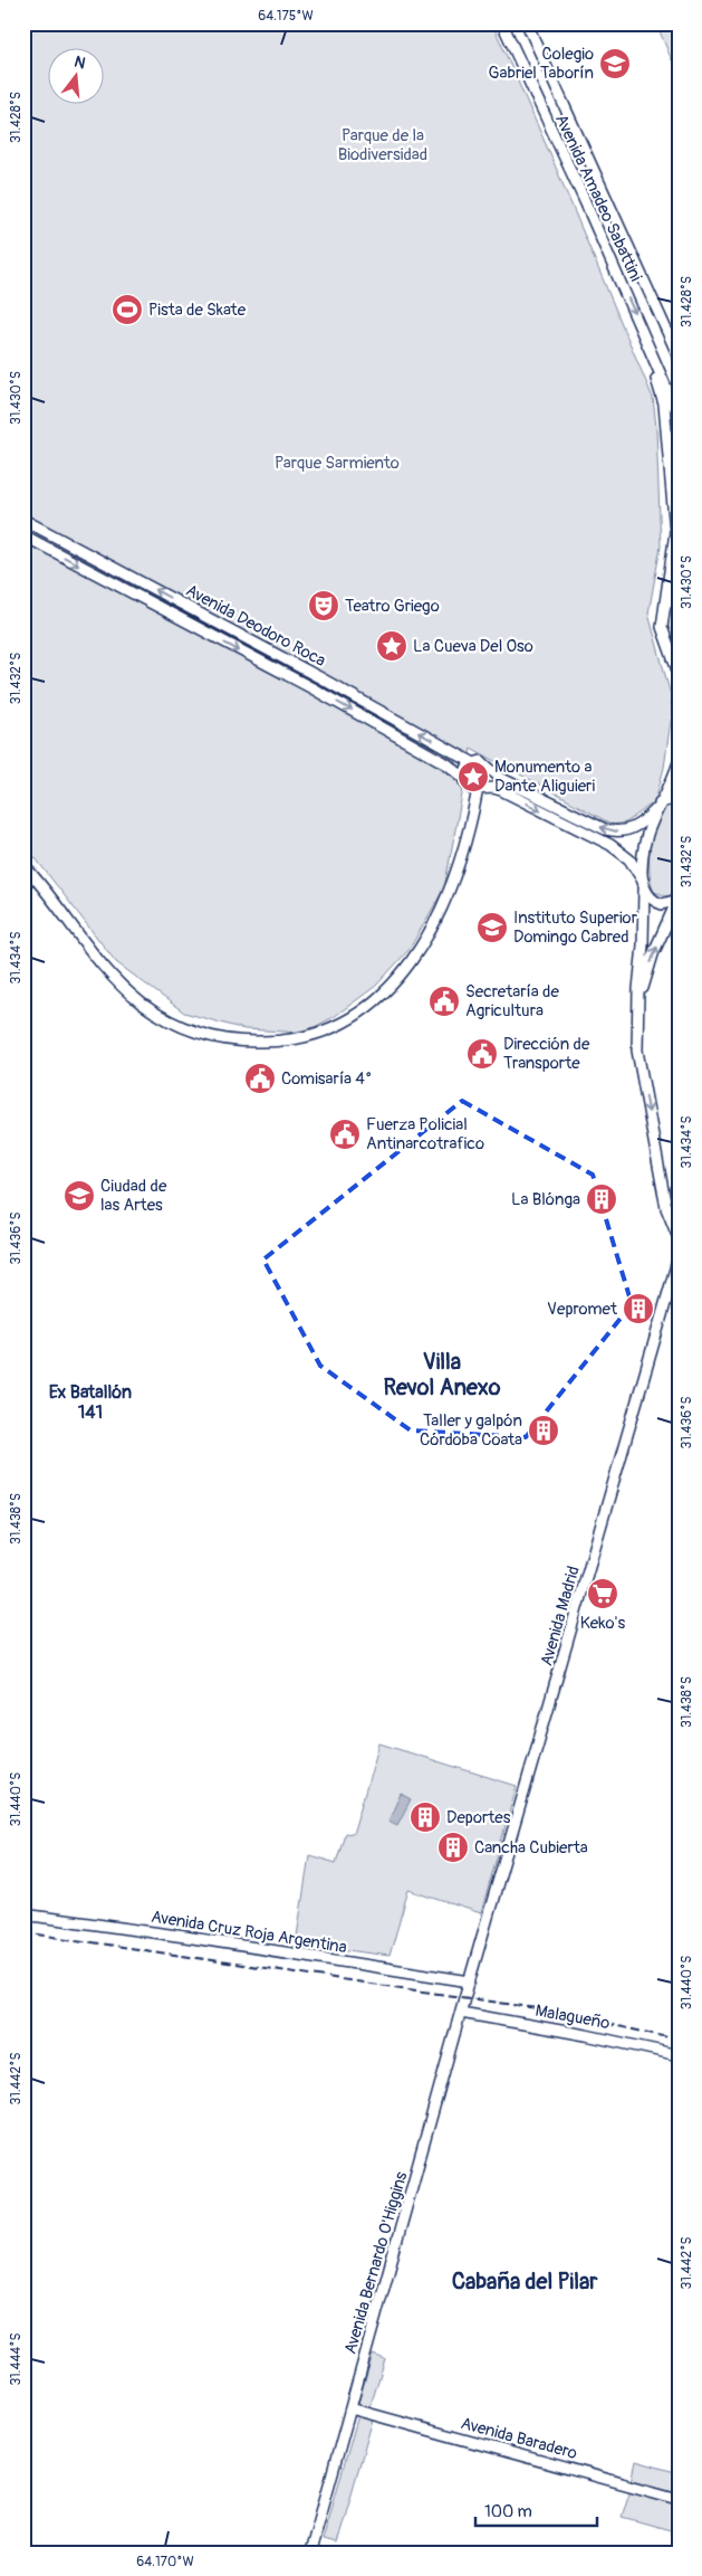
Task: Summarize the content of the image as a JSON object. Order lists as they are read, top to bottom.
{
  "streets": {
    "main road": [
      "Avenida Amadeo Sabattini",
      "Avenida Deodoro Roca",
      "Avenida Madrid",
      "Avenida Cruz Roja Argentina",
      "Malagueño",
      "Avenida Bernardo O'Higgins",
      "Avenida Baradero"
    ]
  },
  "crossings": [
    ["Avenida Madrid", "Avenida Cruz Roja Argentina"],
    ["Avenida Madrid", "Avenida Bernardo O'Higgins"],
    ["Avenida Cruz Roja Argentina", "Avenida Bernardo O'Higgins"],
    ["Malagueño", "Avenida Bernardo O'Higgins"],
    ["Avenida Bernardo O'Higgins", "Avenida Baradero"]
  ],
  "districts": ["Villa Revol Anexo", "Ex Batallón 141", "Cabaña del Pilar"],
  "parks": ["Parque de la Biodiversidad", "Parque Sarmiento"],
  "places": {
    "school or university": ["Colegio Gabriel Taborín", "Instituto Superior Domingo Cabred", "Ciudad de las Artes"],
    "sports": ["Pista de Skate"],
    "theatre": ["Teatro Griego"],
    "place": ["La Cueva Del Oso", "Monumento a Dante Aliguieri"],
    "public building": [
      "Secretaría de Agricultura",
      "Dirección de Transporte",
      "Comisaría 4°",
      "Fuerza Policial Antinarcotrafico"
    ],
    "building": [
      "La Blónga",
      "Vepromet",
      "Taller y galpón Córdoba Coata",
      "Deportes",
      "Cancha Cubierta"
    ],
    "supermarket": ["Keko's"]
  },
  "scale_bar": "100 m",
  "north": "top",
  "coordinates": [
    "64.175°W",
    "31.428°S",
    "31.430°S",
    "31.432°S",
    "31.434°S",
    "31.436°S",
    "31.438°S",
    "31.440°S",
    "31.442°S",
    "31.444°S",
    "64.170°W"
  ]
}
